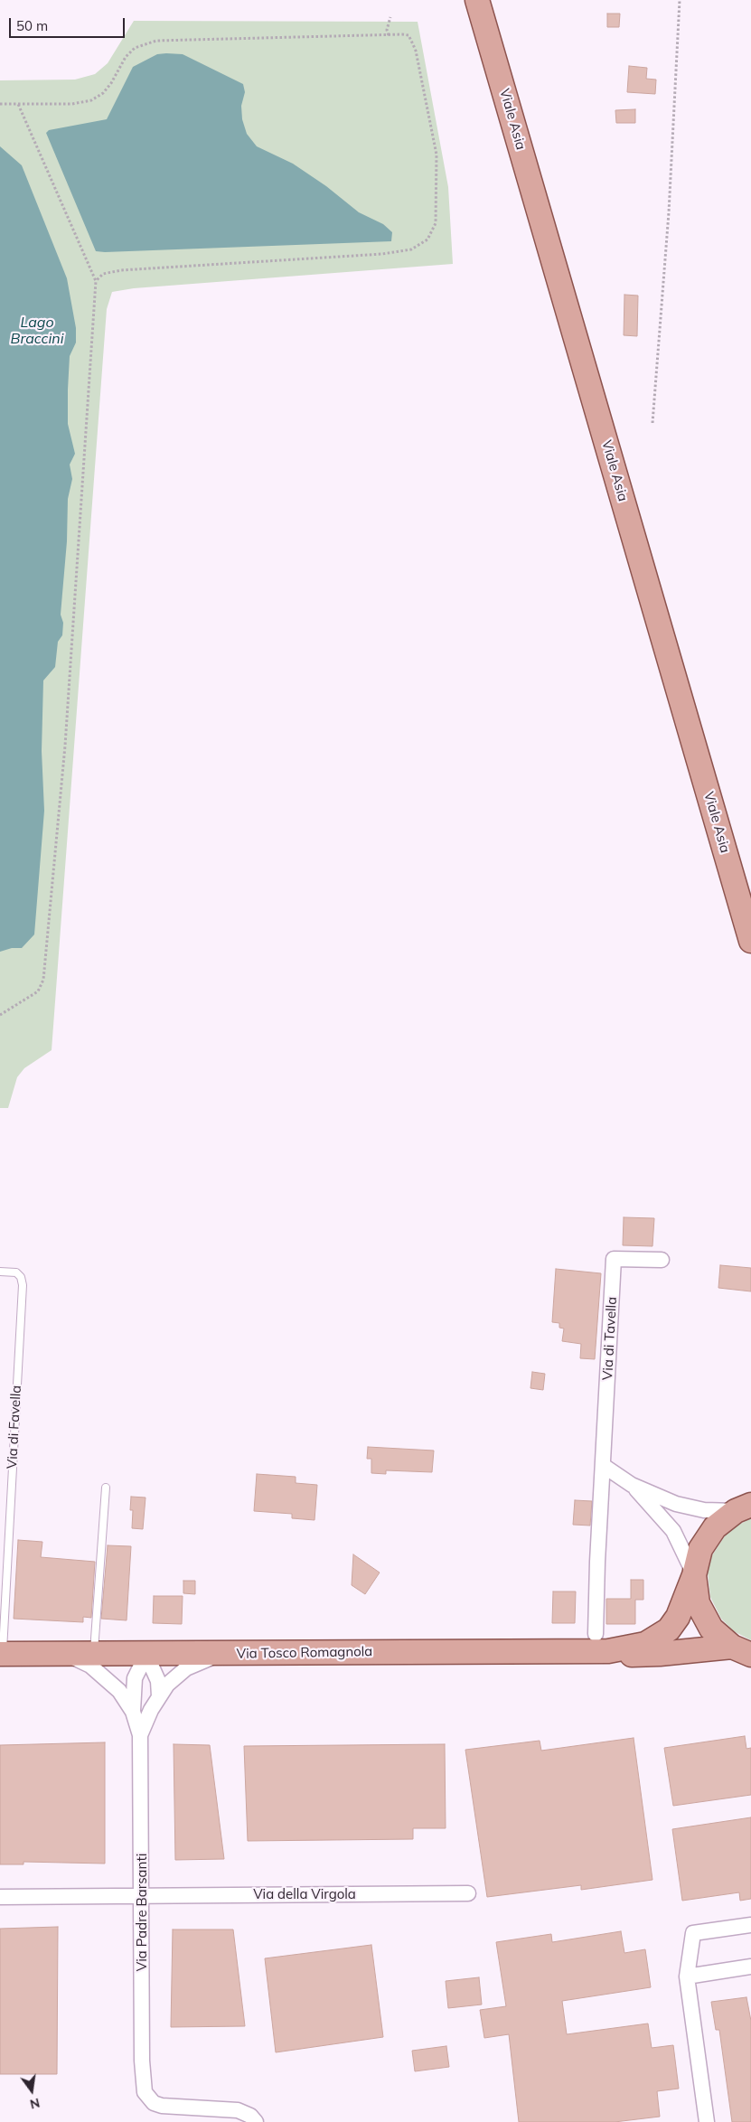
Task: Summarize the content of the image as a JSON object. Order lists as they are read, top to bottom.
{
  "streets": {
    "main road": ["Viale Asia", "Via Tosco Romagnola"],
    "street": ["Via di Tavella", "Via della Virgola", "Via Padre Barsanti"],
    "lane": ["Via di Favella"]
  },
  "crossings": [
    ["Via di Tavella", "Via Tosco Romagnola"],
    ["Via di Favella", "Via Tosco Romagnola"],
    ["Via Tosco Romagnola", "Via Padre Barsanti"],
    ["Via della Virgola", "Via Padre Barsanti"]
  ],
  "water": ["Lago Braccini"],
  "scale_bar": "50 m",
  "north": "bottom"
}
